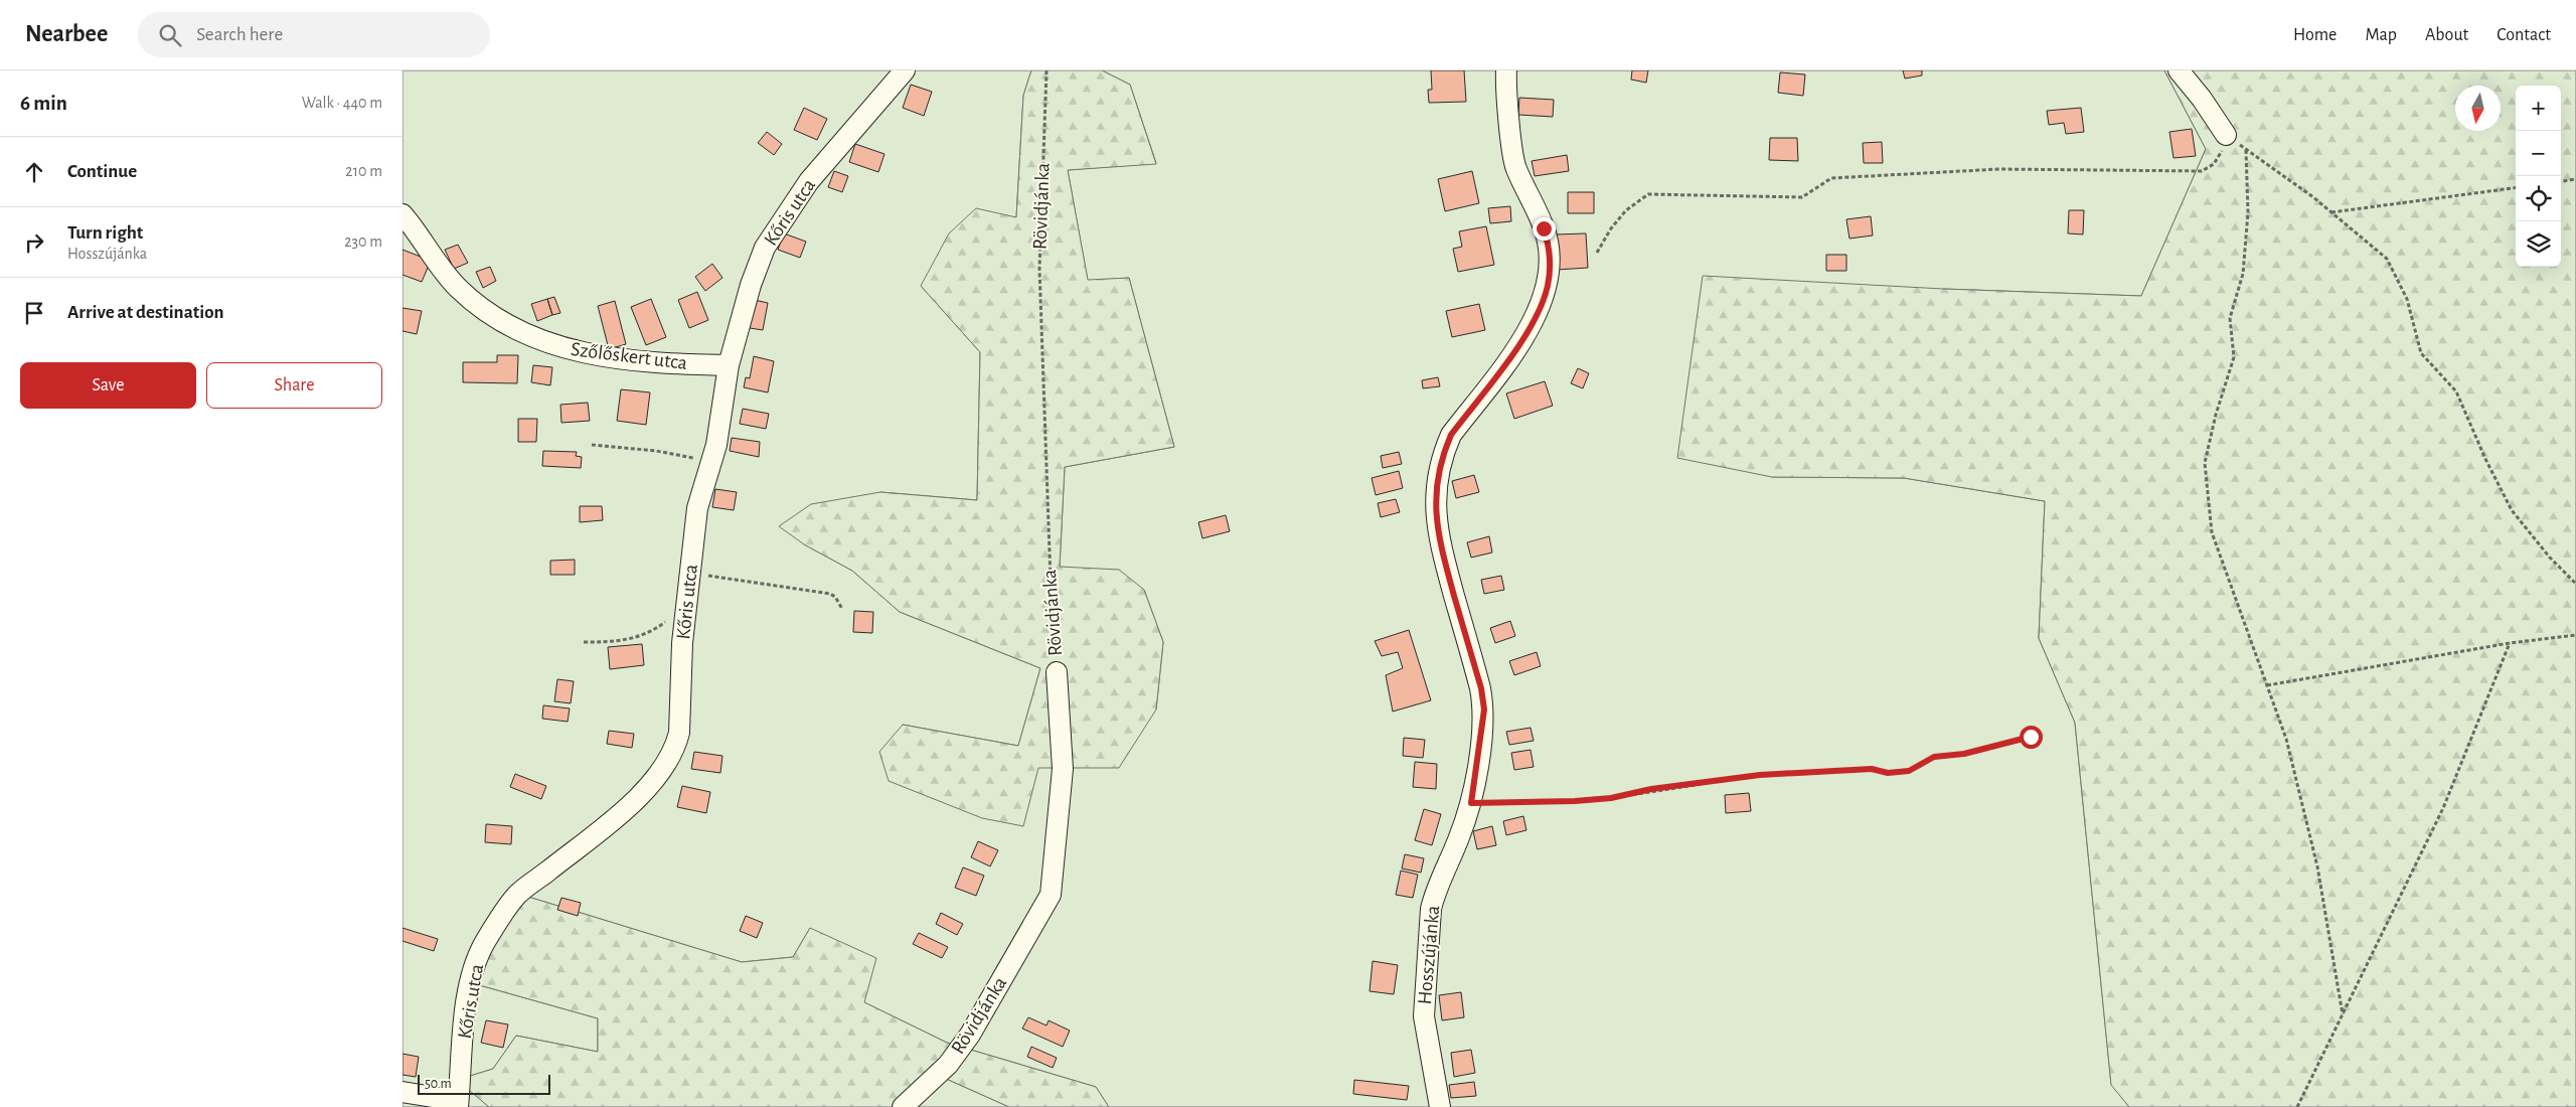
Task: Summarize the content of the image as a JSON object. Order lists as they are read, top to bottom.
{
  "streets": {
    "street": [
      "Rövidjánka",
      "Kőris utca",
      "Szőlőskert utca",
      "Hosszújánka"
    ]
  },
  "crossings": [
    ["Kőris utca", "Szőlőskert utca"]
  ],
  "scale_bar": "50 m",
  "north": "bottom",
  "page": {
    "header": "Nearbee",
    "search": "Search here",
    "nav": [
      "Home",
      "Map",
      "About",
      "Contact"
    ],
    "heading": ["6 min", "Walk · 440 m"],
    "map_buttons": ["+", "−"],
    "list": [
      ["Continue", "210 m"],
      ["Turn right", "Hosszújánka", "230 m"],
      "Arrive at destination"
    ],
    "buttons": ["Save", "Share"],
    "scale": "50 m"
  }
}
